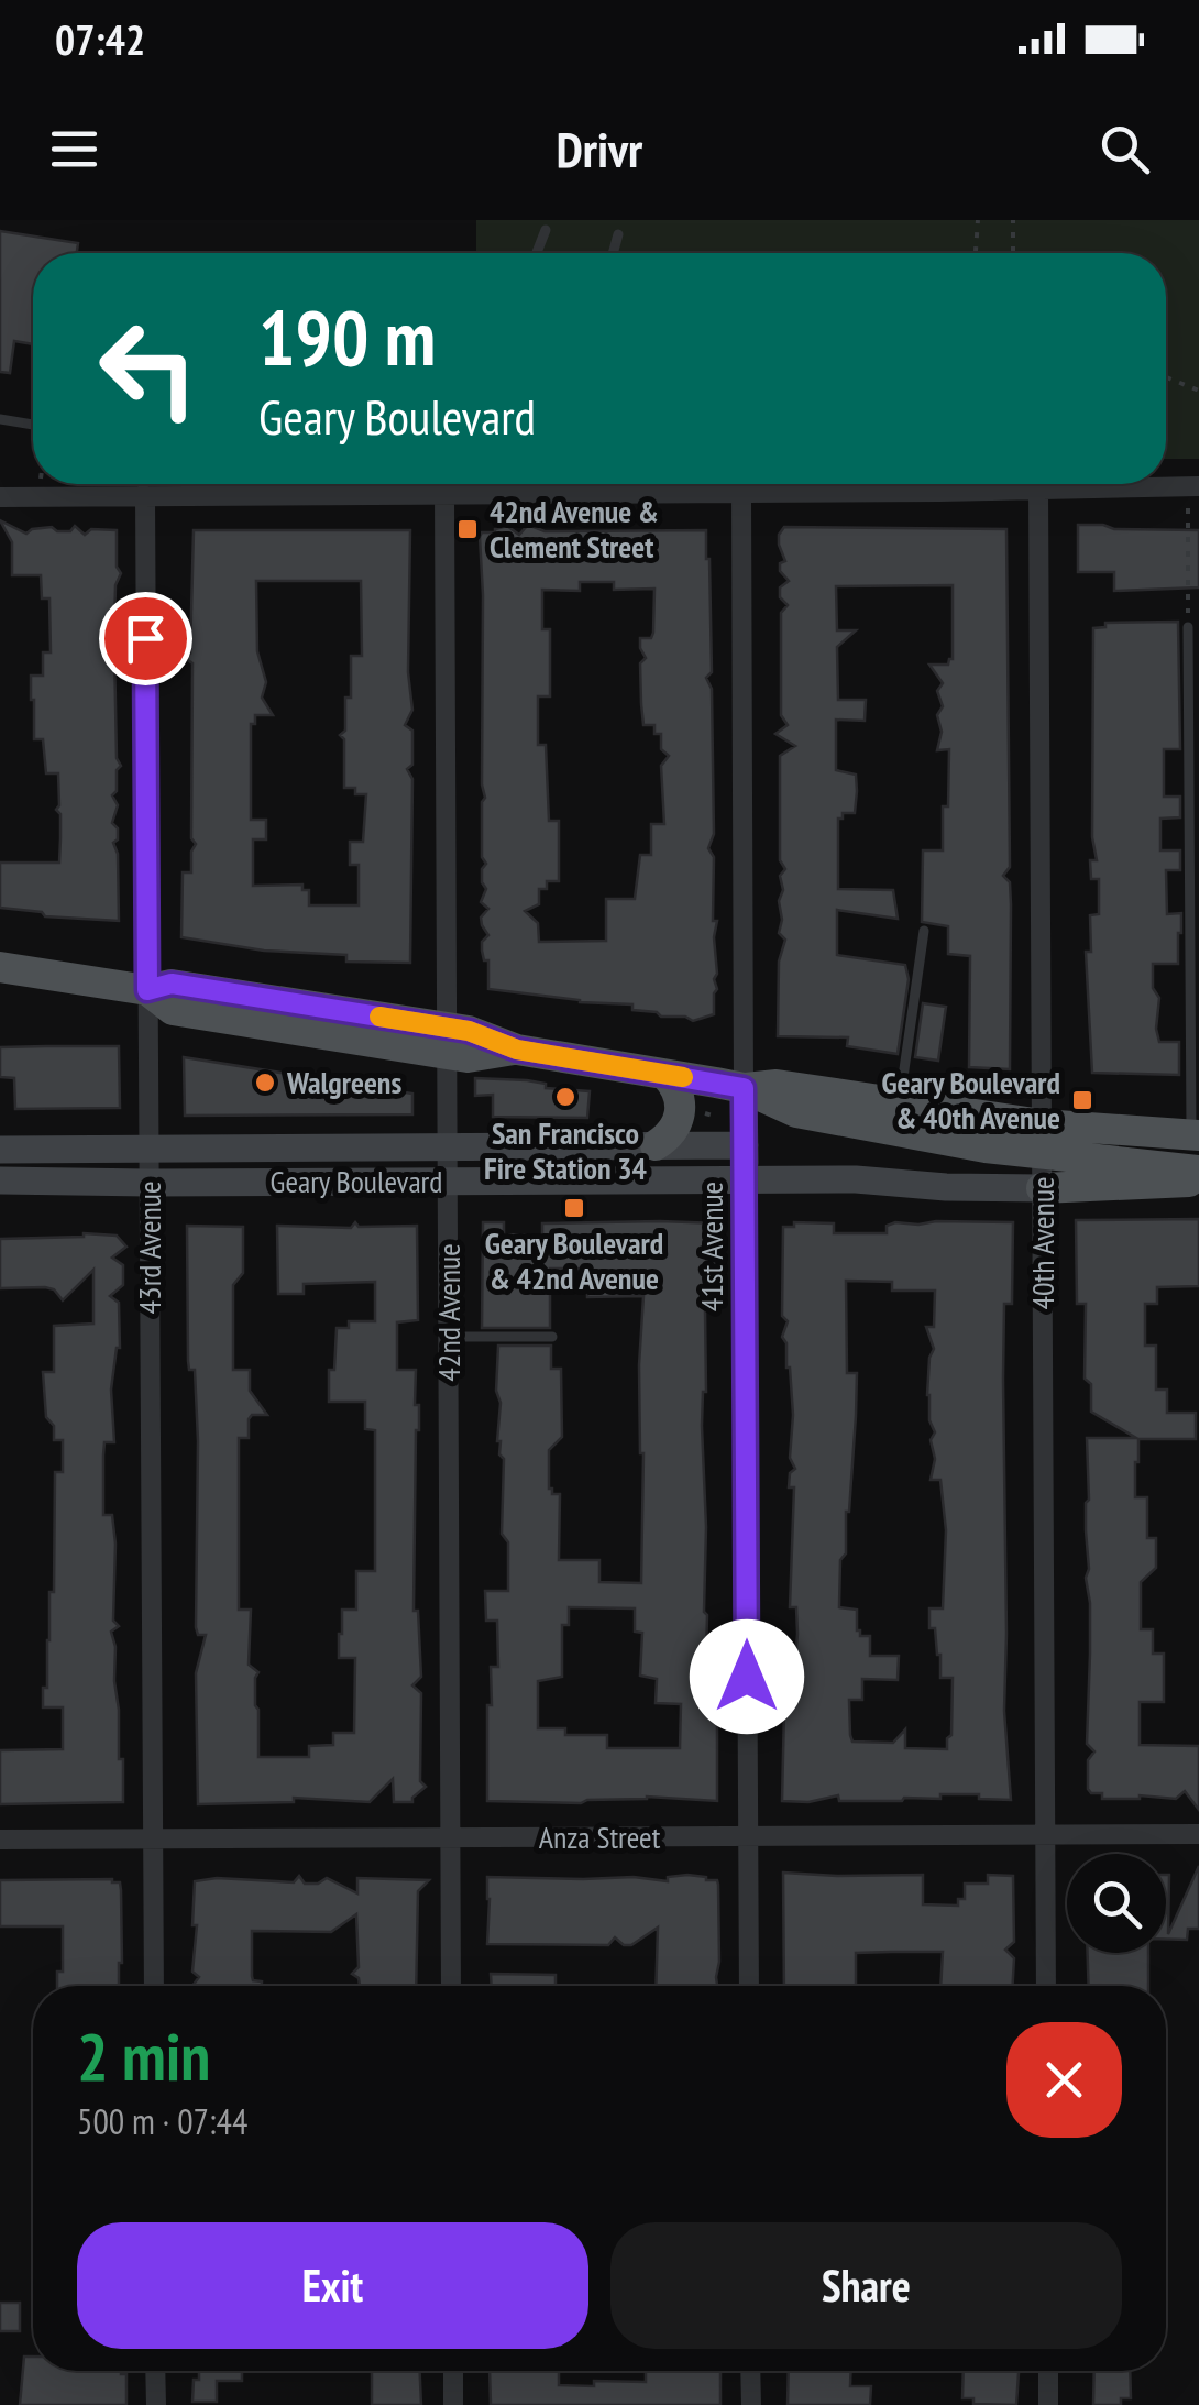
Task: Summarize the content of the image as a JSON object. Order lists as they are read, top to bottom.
{
  "streets": {
    "street": [
      "Geary Boulevard",
      "40th Avenue",
      "41st Avenue",
      "43rd Avenue",
      "42nd Avenue",
      "Anza Street"
    ]
  },
  "crossings": [
    ["Geary Boulevard", "40th Avenue"],
    ["Geary Boulevard", "41st Avenue"],
    ["Geary Boulevard", "43rd Avenue"],
    ["Geary Boulevard", "42nd Avenue"],
    ["40th Avenue", "Anza Street"],
    ["41st Avenue", "Anza Street"],
    ["43rd Avenue", "Anza Street"],
    ["42nd Avenue", "Anza Street"]
  ],
  "places": {
    "transit": ["42nd Avenue & Clement Street", "Geary Boulevard & 40th Avenue", "Geary Boulevard & 42nd Avenue"],
    "other": ["Walgreens", "San Francisco Fire Station 34"]
  },
  "page": {
    "status": "07:42",
    "header": "Drivr",
    "turn": ["190 m", "Geary Boulevard"],
    "heading": ["2 min", "500 m · 07:44"],
    "buttons": ["Exit", "Share"]
  }
}
